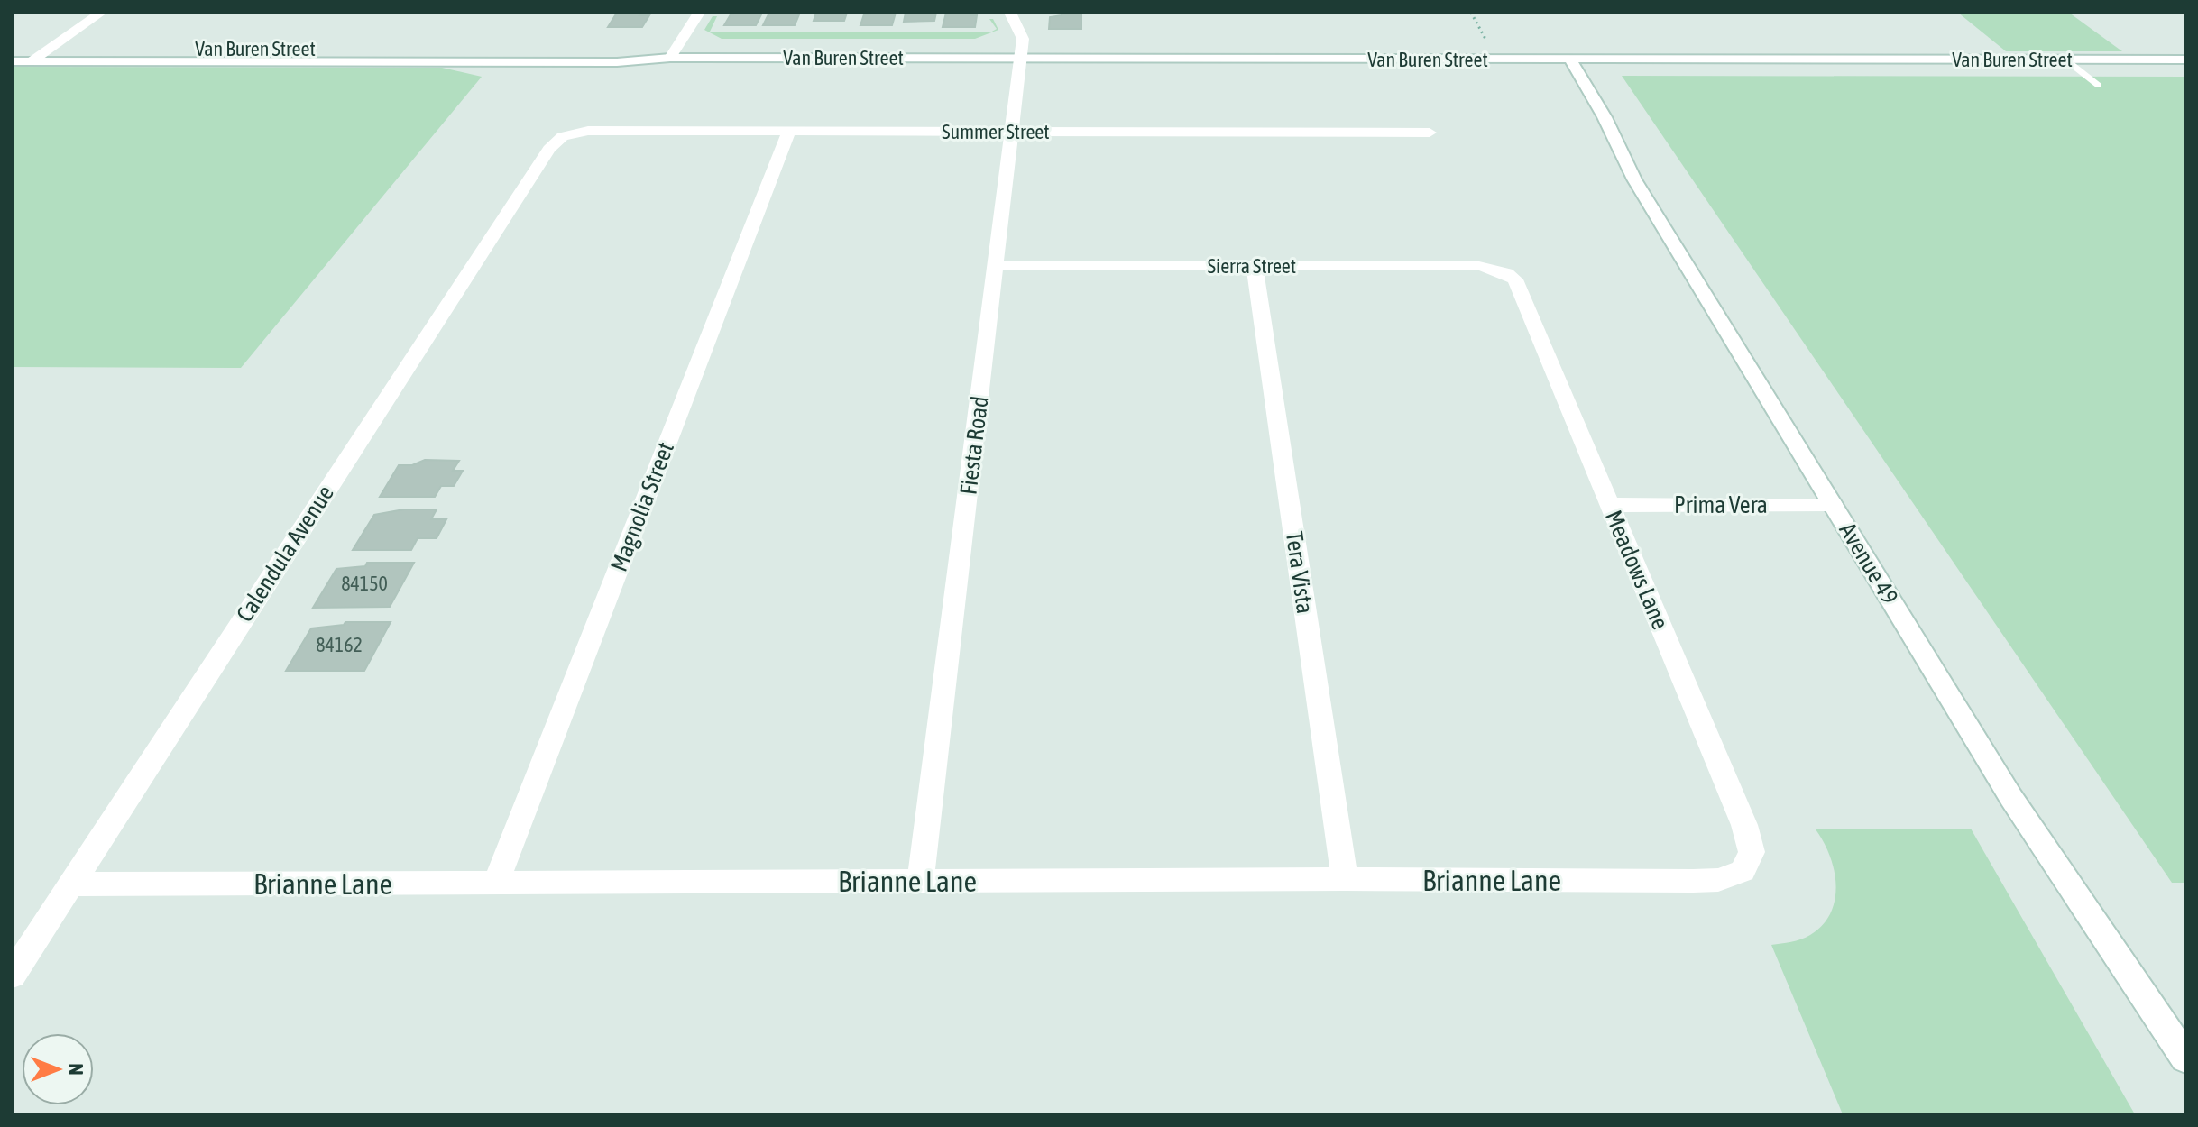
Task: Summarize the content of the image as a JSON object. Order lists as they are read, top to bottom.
{
  "streets": {
    "street": [
      "Van Buren Street",
      "Summer Street",
      "Sierra Street",
      "Fiesta Road",
      "Prima Vera",
      "Magnolia Street",
      "Calendula Avenue",
      "Avenue 49",
      "Meadows Lane",
      "Tera Vista",
      "Brianne Lane"
    ]
  },
  "crossings": [
    ["Van Buren Street", "Fiesta Road"],
    ["Van Buren Street", "Avenue 49"],
    ["Summer Street", "Fiesta Road"],
    ["Summer Street", "Magnolia Street"],
    ["Summer Street", "Calendula Avenue"],
    ["Sierra Street", "Fiesta Road"],
    ["Sierra Street", "Meadows Lane"],
    ["Sierra Street", "Tera Vista"],
    ["Fiesta Road", "Brianne Lane"],
    ["Prima Vera", "Avenue 49"],
    ["Prima Vera", "Meadows Lane"],
    ["Magnolia Street", "Brianne Lane"],
    ["Calendula Avenue", "Brianne Lane"],
    ["Meadows Lane", "Brianne Lane"],
    ["Tera Vista", "Brianne Lane"]
  ],
  "house_numbers": ["84150", "84162"],
  "north": "right"
}
